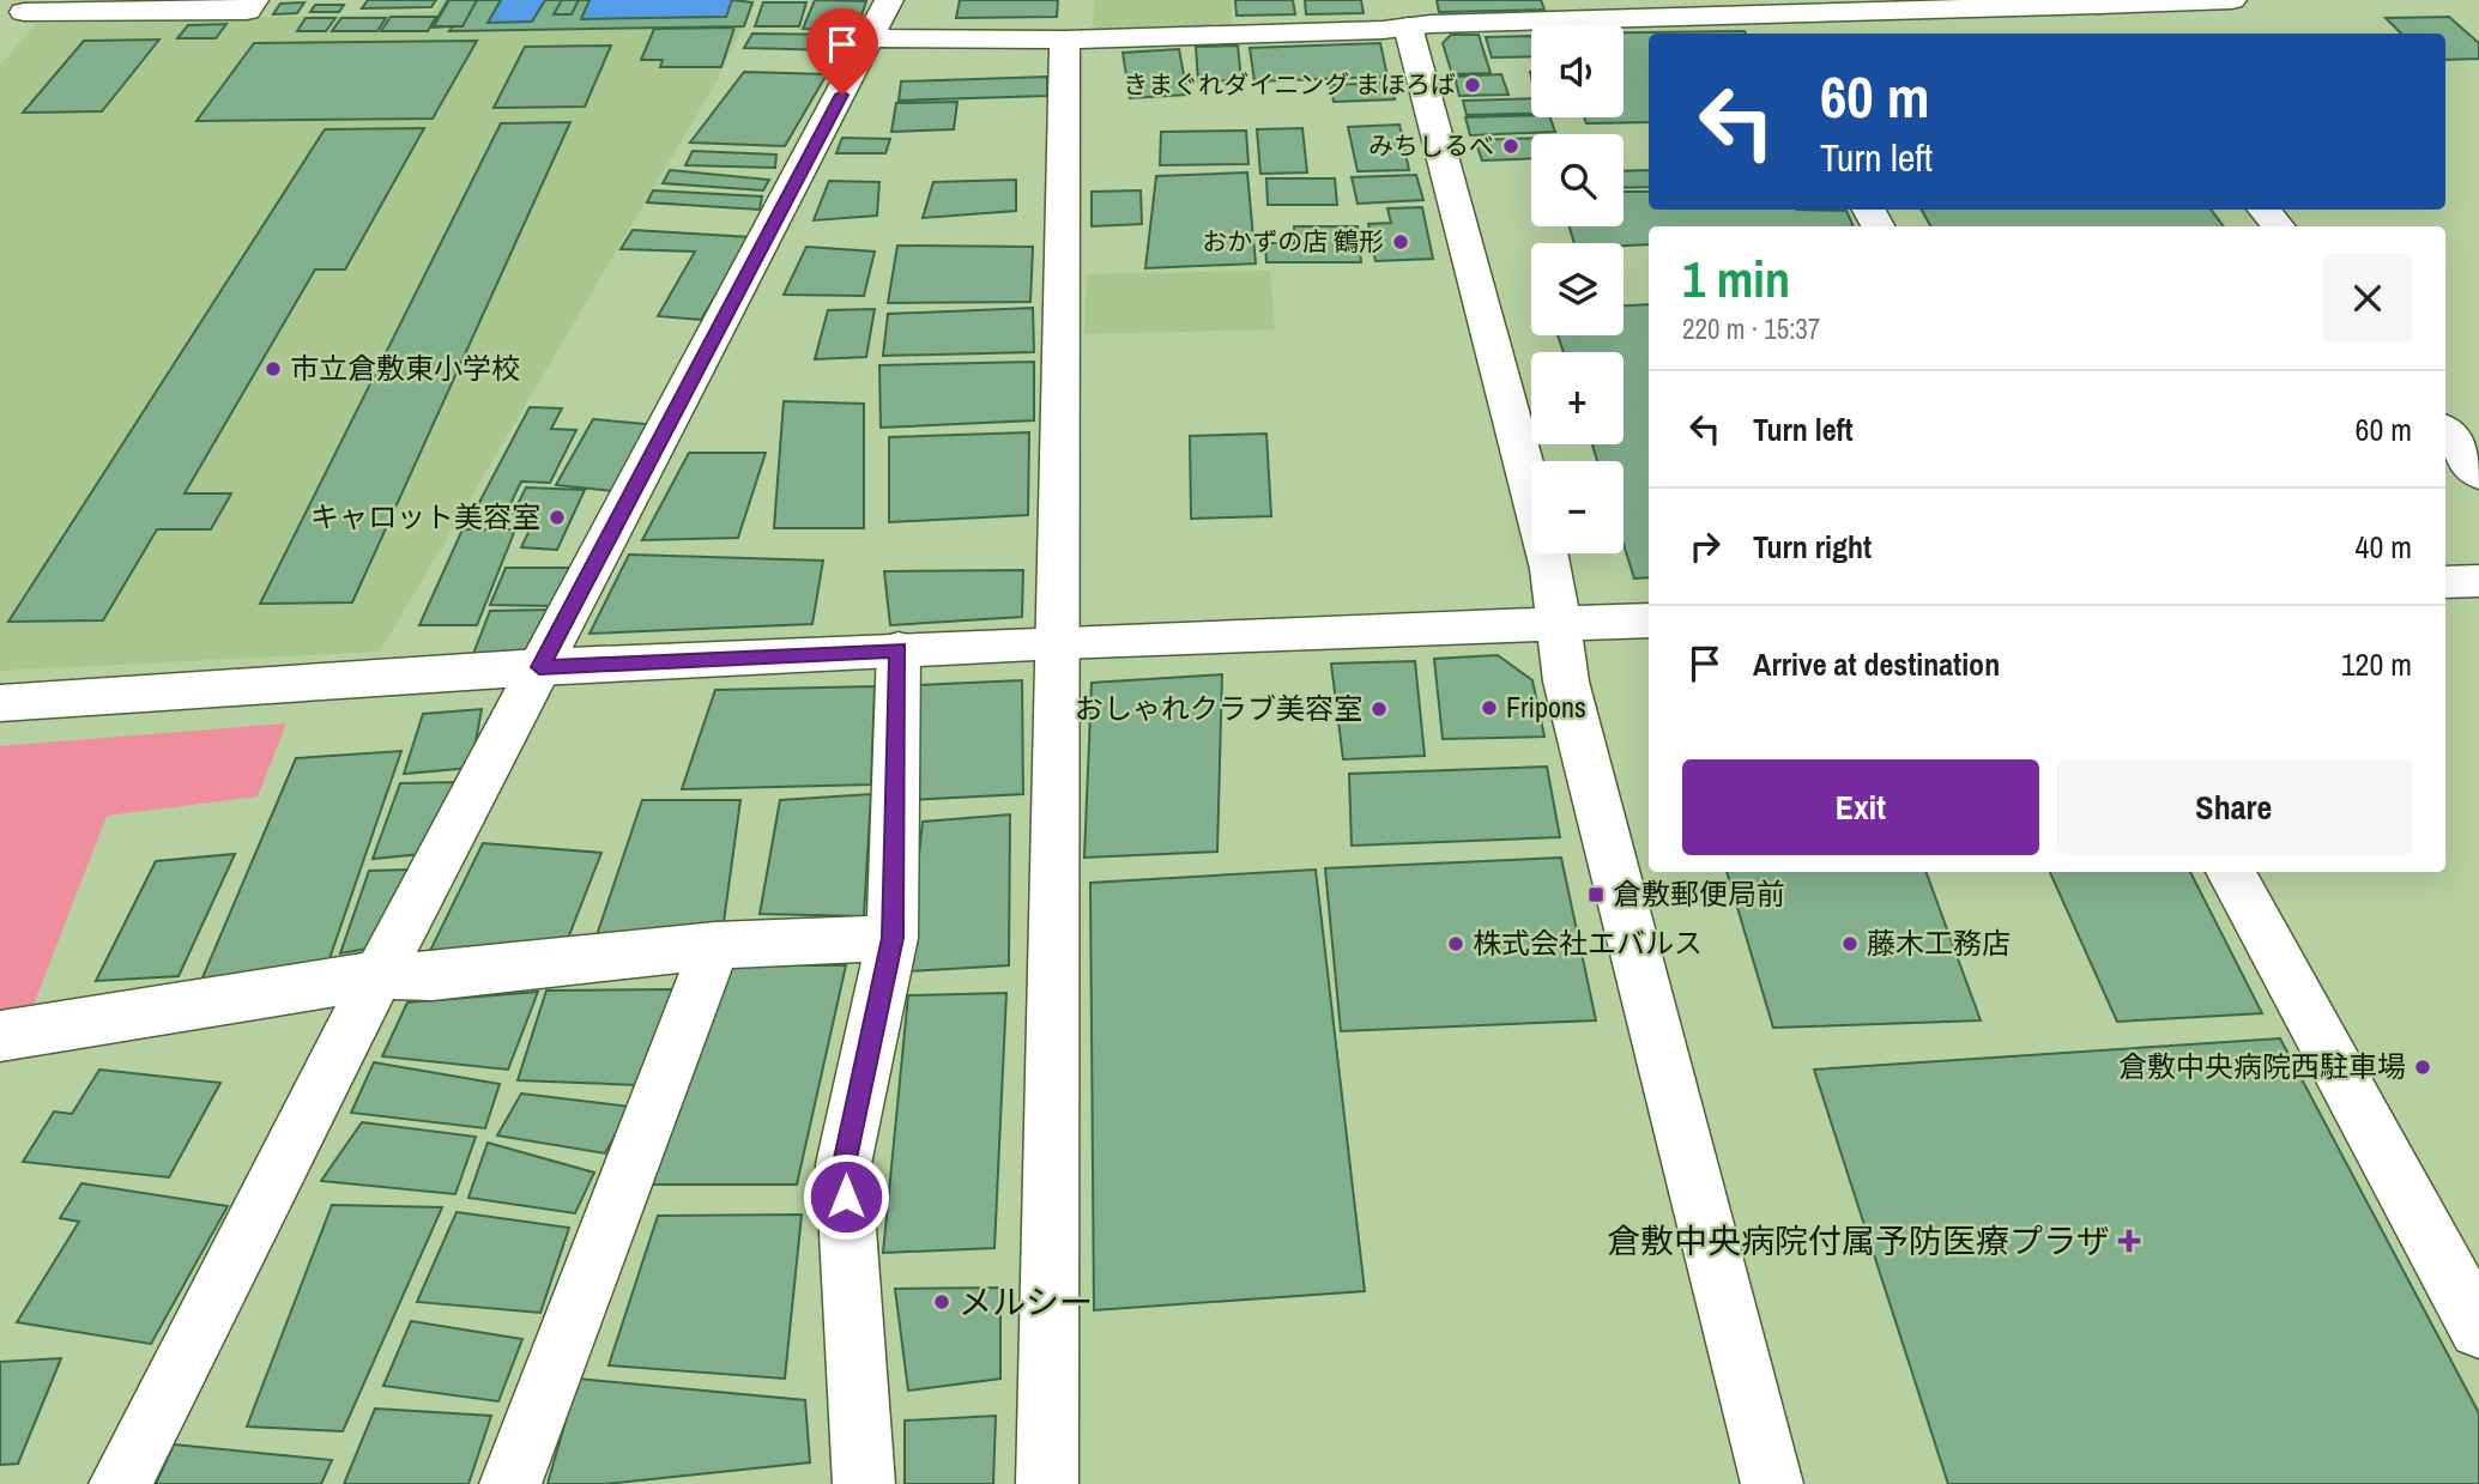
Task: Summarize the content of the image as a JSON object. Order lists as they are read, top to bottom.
{
  "places": {
    "other": [
      "きまぐれダイニング まほろば",
      "みちしるべ",
      "おかずの店 鶴形",
      "市立倉敷東小学校",
      "キャロット美容室",
      "Fripons",
      "おしゃれクラブ美容室",
      "株式会社エバルス",
      "藤木工務店",
      "倉敷中央病院西駐車場",
      "メルシー"
    ],
    "transit": ["倉敷郵便局前"],
    "health": ["倉敷中央病院付属予防医療プラザ"]
  },
  "page": {
    "map_buttons": ["+", "−"],
    "turn": ["60 m", "Turn left"],
    "heading": ["1 min", "220 m · 15:37"],
    "list": [
      {
        "name": "Turn left",
        "value": "60 m"
      },
      {
        "name": "Turn right",
        "value": "40 m"
      },
      {
        "name": "Arrive at destination",
        "value": "120 m"
      }
    ],
    "buttons": ["Exit", "Share"]
  }
}
